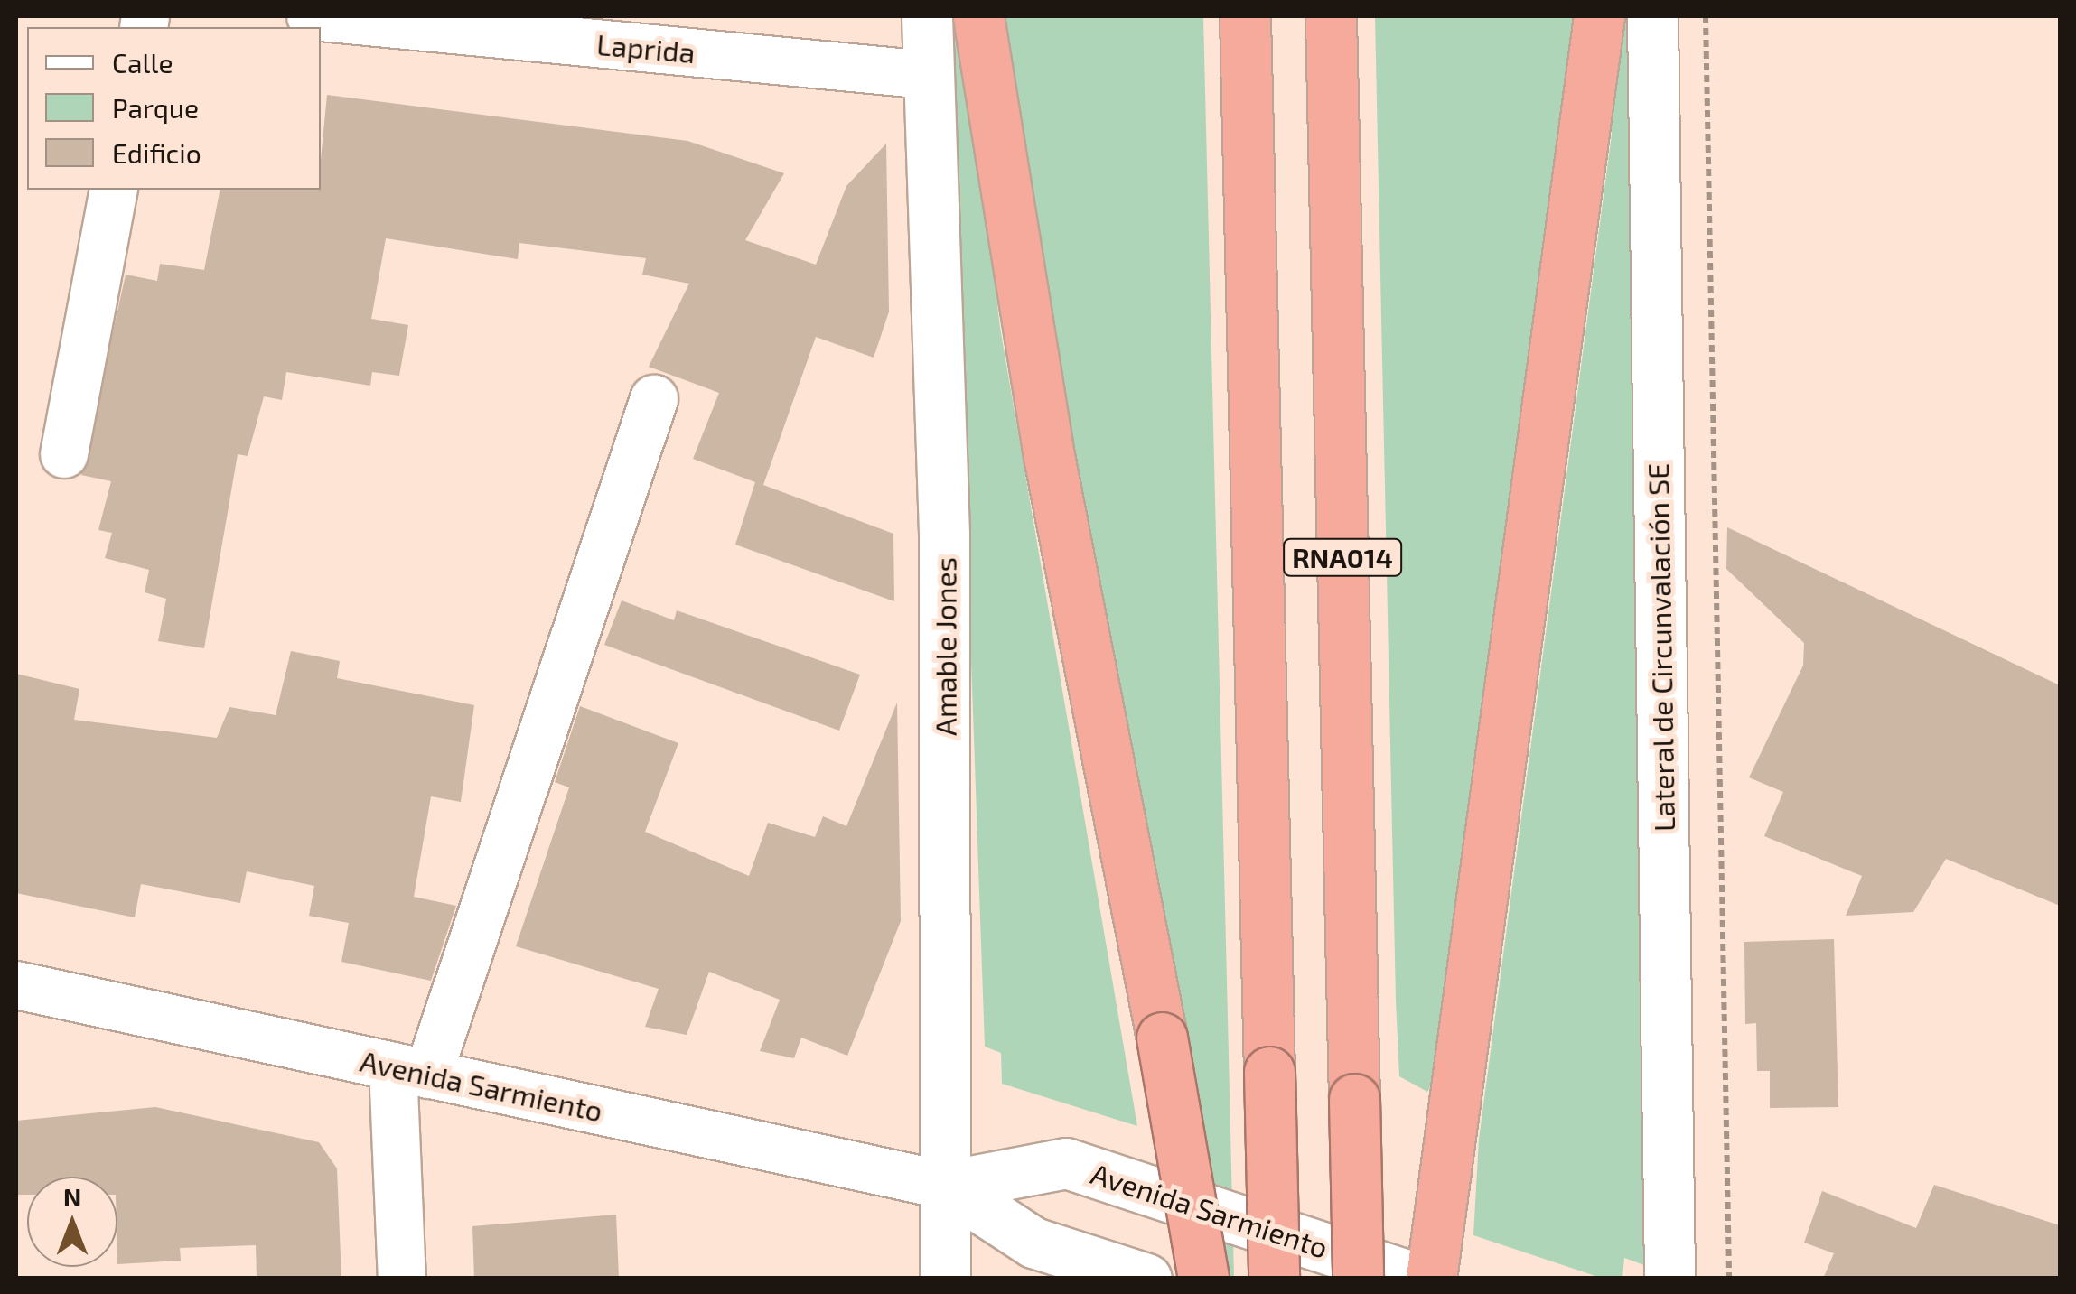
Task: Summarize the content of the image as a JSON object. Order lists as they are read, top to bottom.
{
  "streets": {
    "highway": ["RNA014"],
    "street": [
      "Laprida",
      "Amable Jones",
      "Lateral de Circunvalación SE",
      "Avenida Sarmiento"
    ]
  },
  "crossings": [
    ["Laprida", "Amable Jones"],
    ["Amable Jones", "Avenida Sarmiento"]
  ],
  "legend": ["Calle", "Parque", "Edificio"],
  "north": "top"
}
